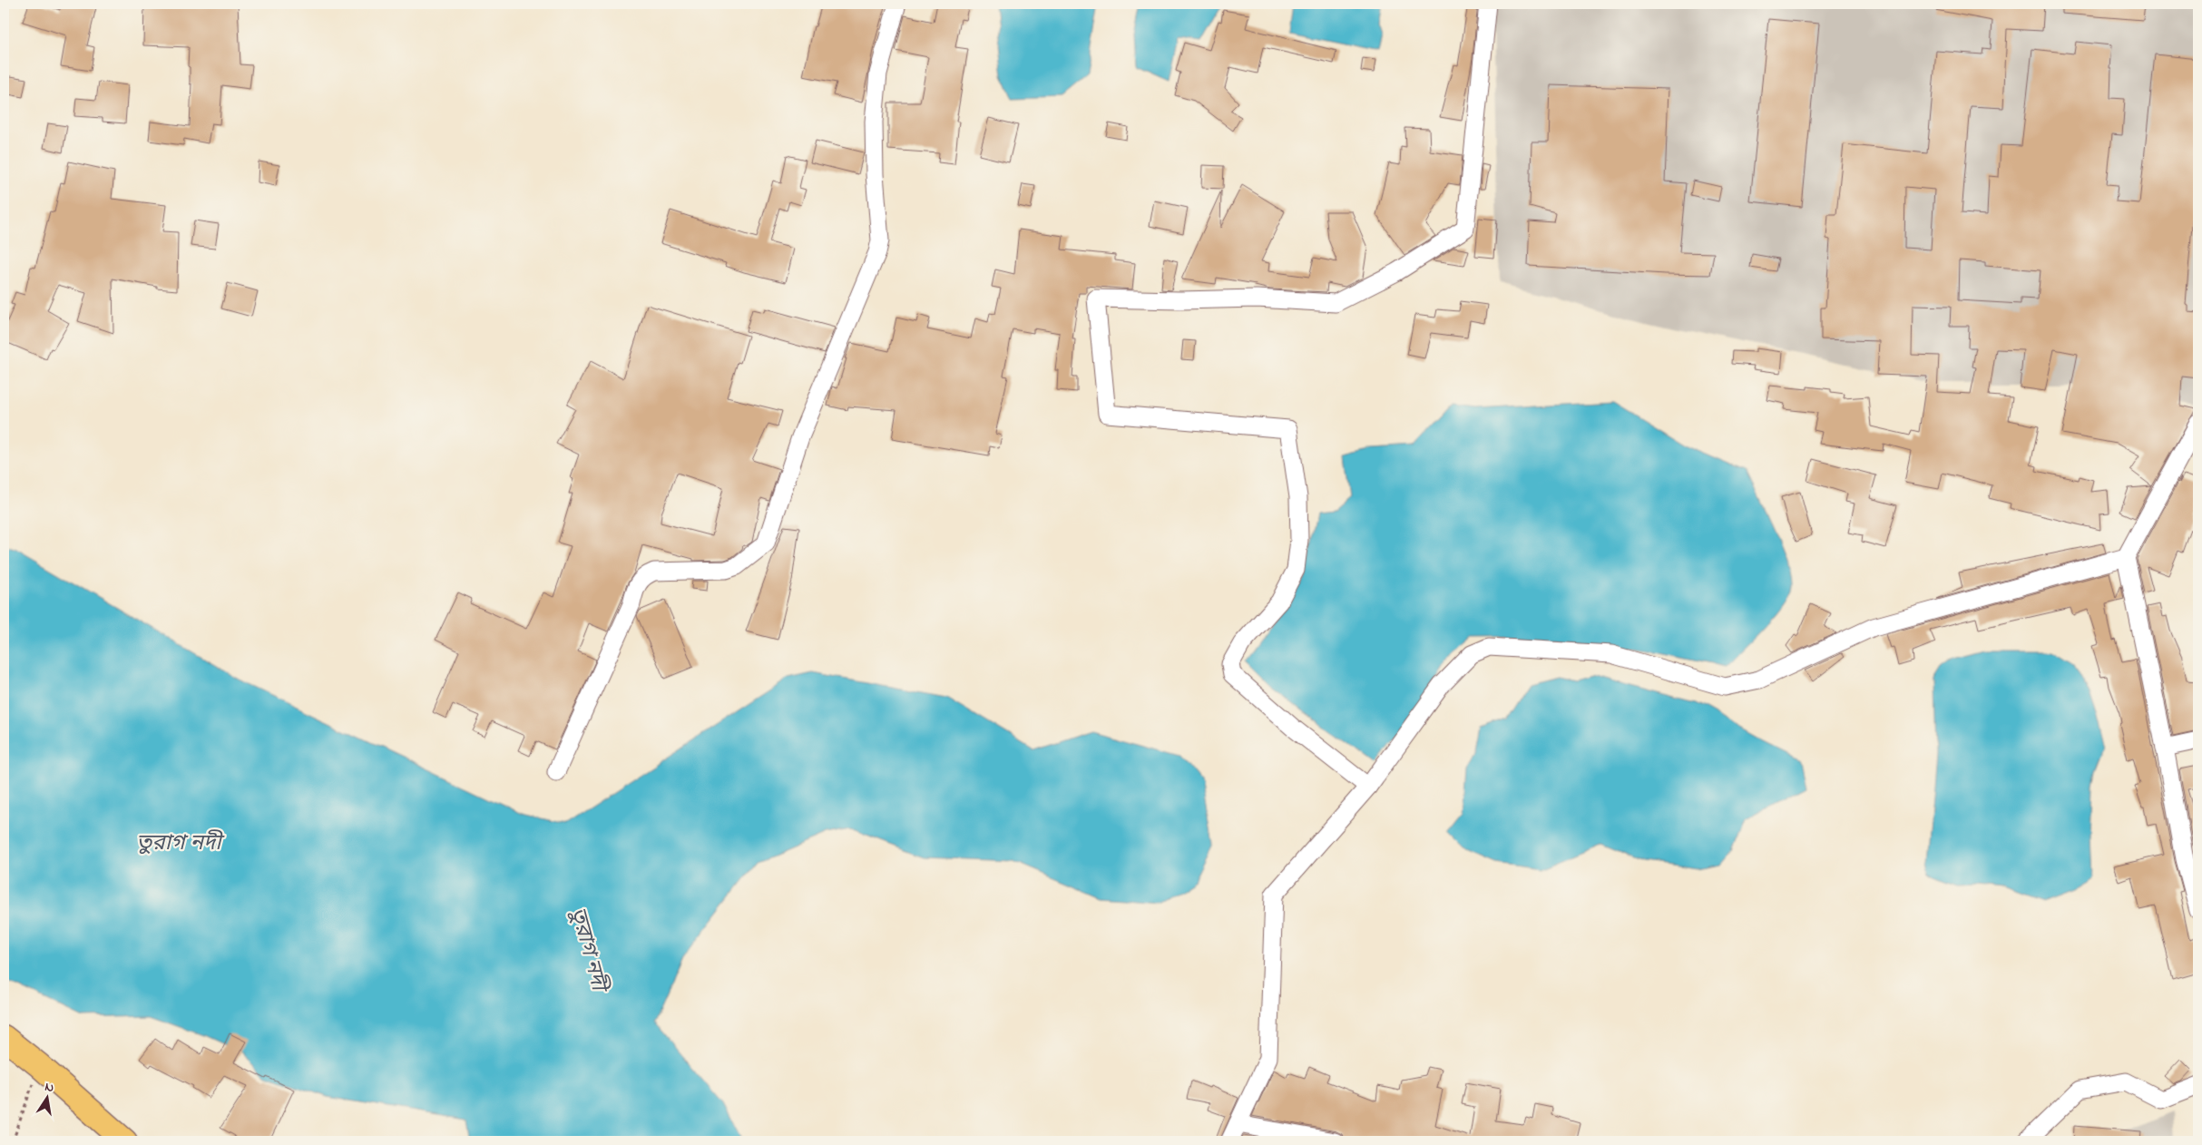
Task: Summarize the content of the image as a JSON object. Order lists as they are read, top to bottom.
{
  "water": ["তুরাগ নদী"],
  "north": "top"
}
